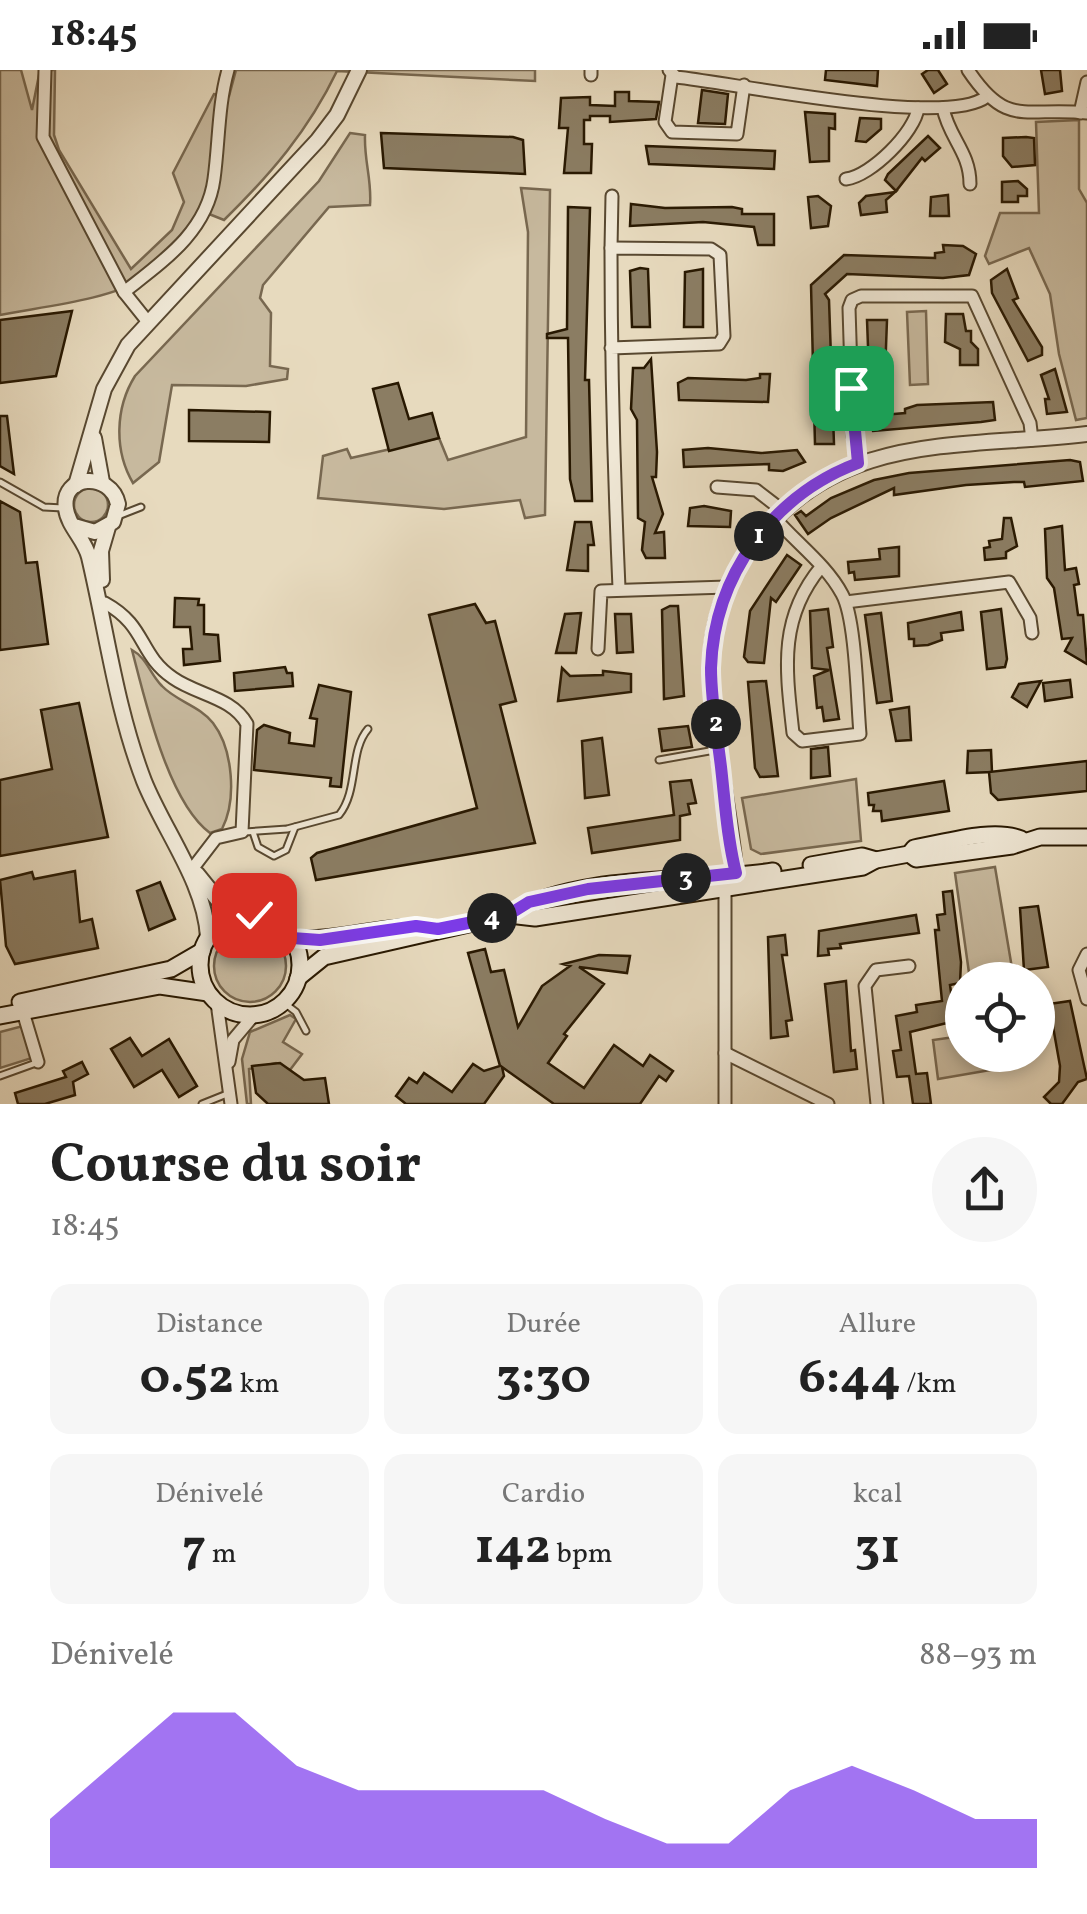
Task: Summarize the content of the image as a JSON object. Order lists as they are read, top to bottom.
{
  "page": {
    "status": "18:45",
    "pins": [
      "1",
      "2",
      "3",
      "4"
    ],
    "heading": ["Course du soir", "18:45"],
    "stats": [
      ["Distance", "0.52 km"],
      ["Durée", "3:30"],
      ["Allure", "6:44 /km"],
      ["Dénivelé", "7 m"],
      ["Cardio", "142 bpm"],
      ["kcal", "31"]
    ],
    "chart": ["Dénivelé", "88–93 m"]
  }
}
